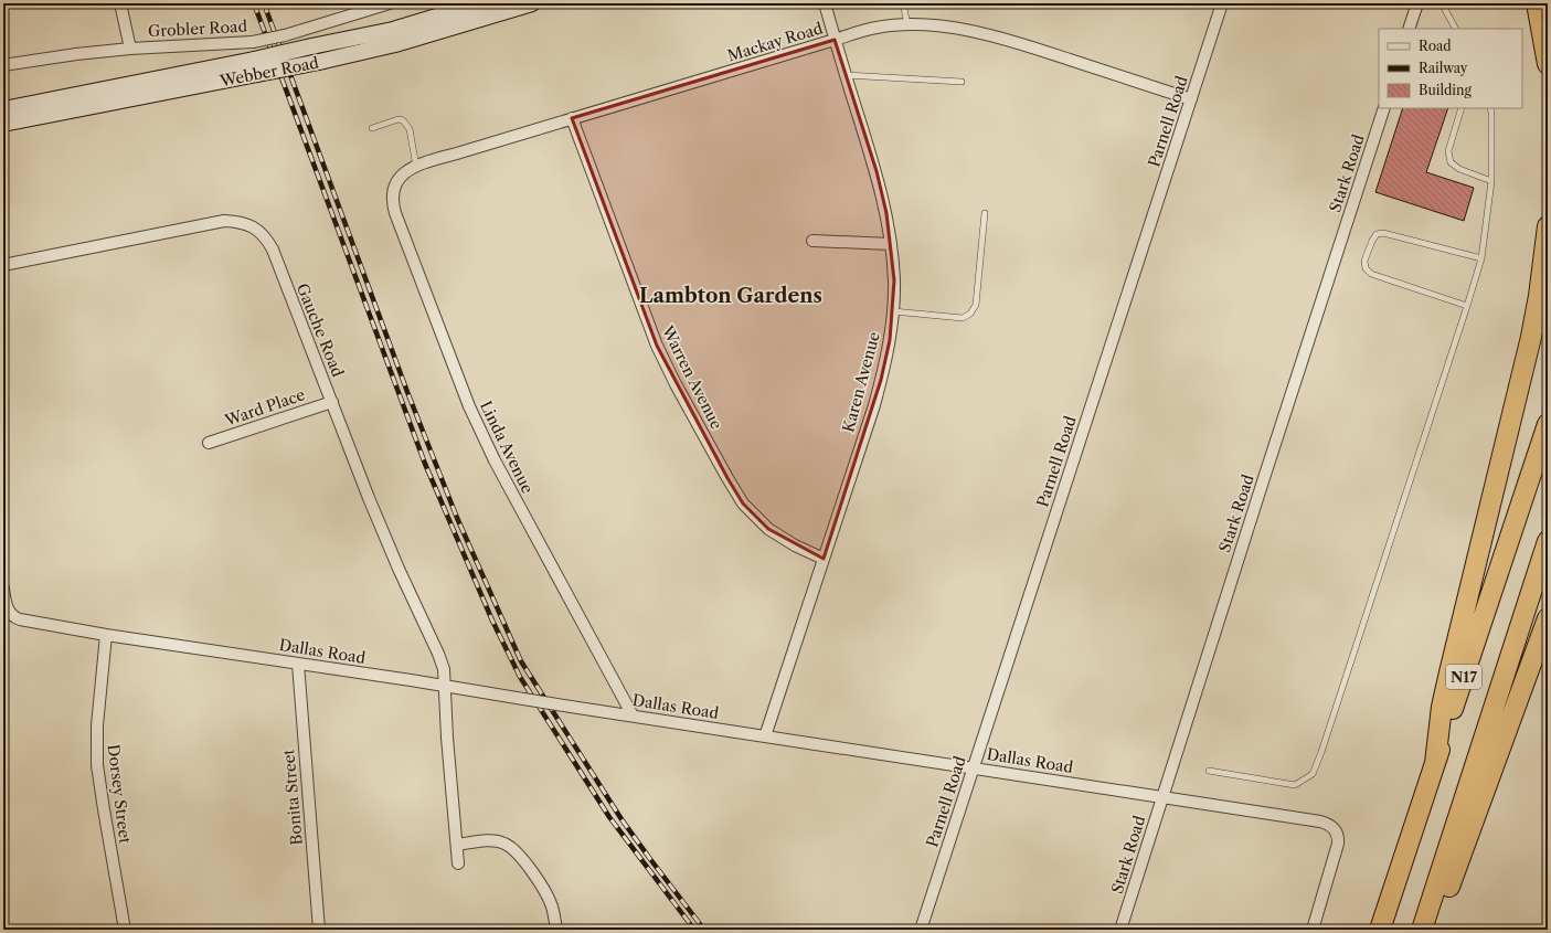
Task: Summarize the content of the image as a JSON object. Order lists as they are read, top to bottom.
{
  "streets": {
    "highway": ["N17"],
    "main road": ["Webber Road"],
    "street": [
      "Grobler Road",
      "Mackay Road",
      "Parnell Road",
      "Stark Road",
      "Gauche Road",
      "Warren Avenue",
      "Karen Avenue",
      "Ward Place",
      "Linda Avenue",
      "Dallas Road",
      "Dorsey Street",
      "Bonita Street"
    ]
  },
  "crossings": [
    ["Mackay Road", "Parnell Road"],
    ["Mackay Road", "Warren Avenue"],
    ["Mackay Road", "Karen Avenue"],
    ["Mackay Road", "Linda Avenue"],
    ["Parnell Road", "Dallas Road"],
    ["Stark Road", "Dallas Road"],
    ["Gauche Road", "Ward Place"],
    ["Gauche Road", "Dallas Road"],
    ["Warren Avenue", "Karen Avenue"],
    ["Karen Avenue", "Dallas Road"],
    ["Linda Avenue", "Dallas Road"],
    ["Dallas Road", "Dorsey Street"],
    ["Dallas Road", "Bonita Street"]
  ],
  "districts": ["Lambton Gardens"],
  "legend": ["Road", "Railway", "Building"]
}
